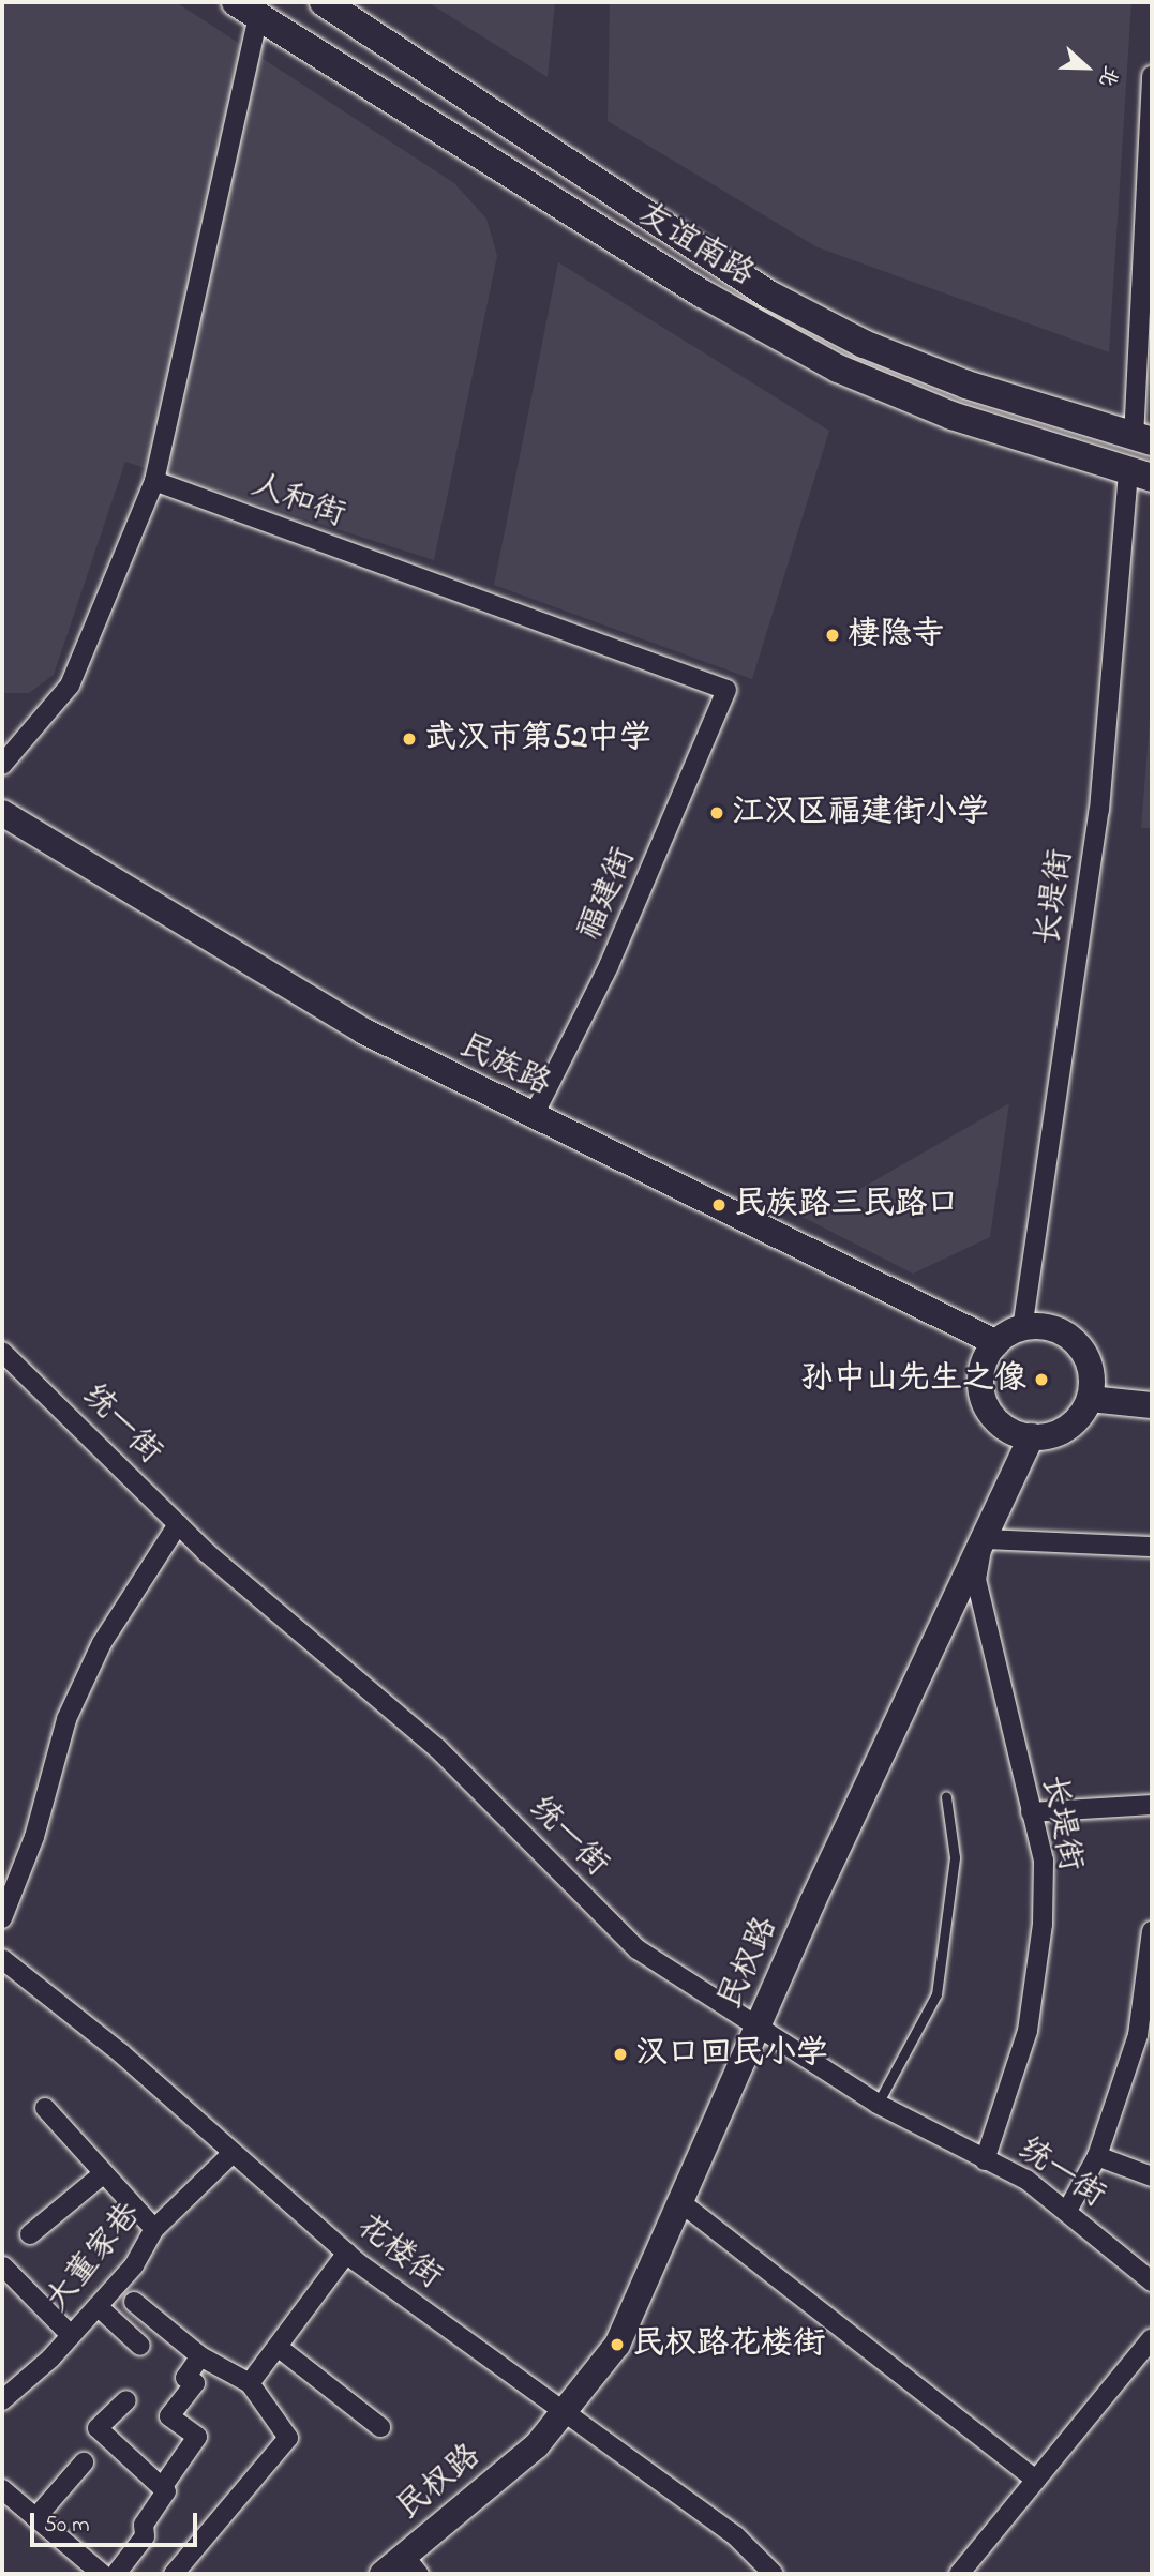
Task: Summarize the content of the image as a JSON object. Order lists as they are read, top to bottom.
{
  "streets": {
    "main road": ["友谊南路"],
    "street": [
      "人和街",
      "福建街",
      "长堤街",
      "民族路",
      "统一街",
      "民权路",
      "花楼街",
      "大董家巷"
    ]
  },
  "crossings": [
    ["友谊南路", "长堤街"],
    ["人和街", "福建街"],
    ["福建街", "民族路"],
    ["长堤街", "民族路"],
    ["长堤街", "统一街"],
    ["长堤街", "民权路"],
    ["民族路", "民权路"],
    ["统一街", "民权路"],
    ["民权路", "花楼街"],
    ["花楼街", "大董家巷"]
  ],
  "places": [
    "棲隐寺",
    "武汉市第52中学",
    "江汉区福建街小学",
    "民族路三民路口",
    "孙中山先生之像",
    "汉口回民小学",
    "民权路花楼街"
  ],
  "scale_bar": "50 m",
  "north": "right"
}
